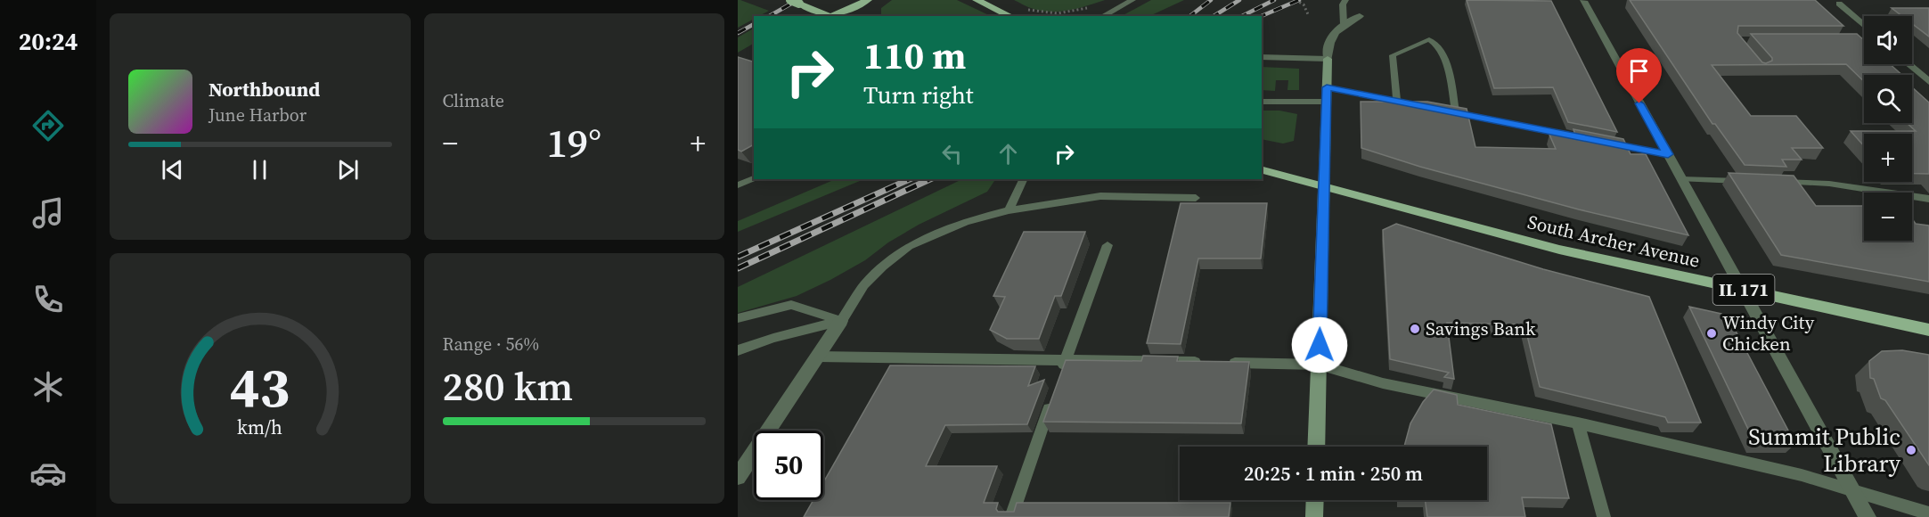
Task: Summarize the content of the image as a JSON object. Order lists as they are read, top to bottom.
{
  "streets": {
    "main road": ["South Archer Avenue", "IL 171"]
  },
  "crossings": [
    ["South Archer Avenue", "IL 171"]
  ],
  "places": ["Savings Bank", "Windy City Chicken", "Summit Public Library"],
  "page": {
    "tabs": "20:24",
    "tile": [
      "Climate",
      ["Range · 56%", "280 km"]
    ],
    "map_buttons": ["+", "−"],
    "turn": ["110 m", "Turn right"],
    "song": ["Northbound", "June Harbor"],
    "heat": ["−", "19°", "+"],
    "limit": "50",
    "trip": "20:25 · 1 min · 250 m",
    "gauge": ["43", "km/h"]
  }
}
